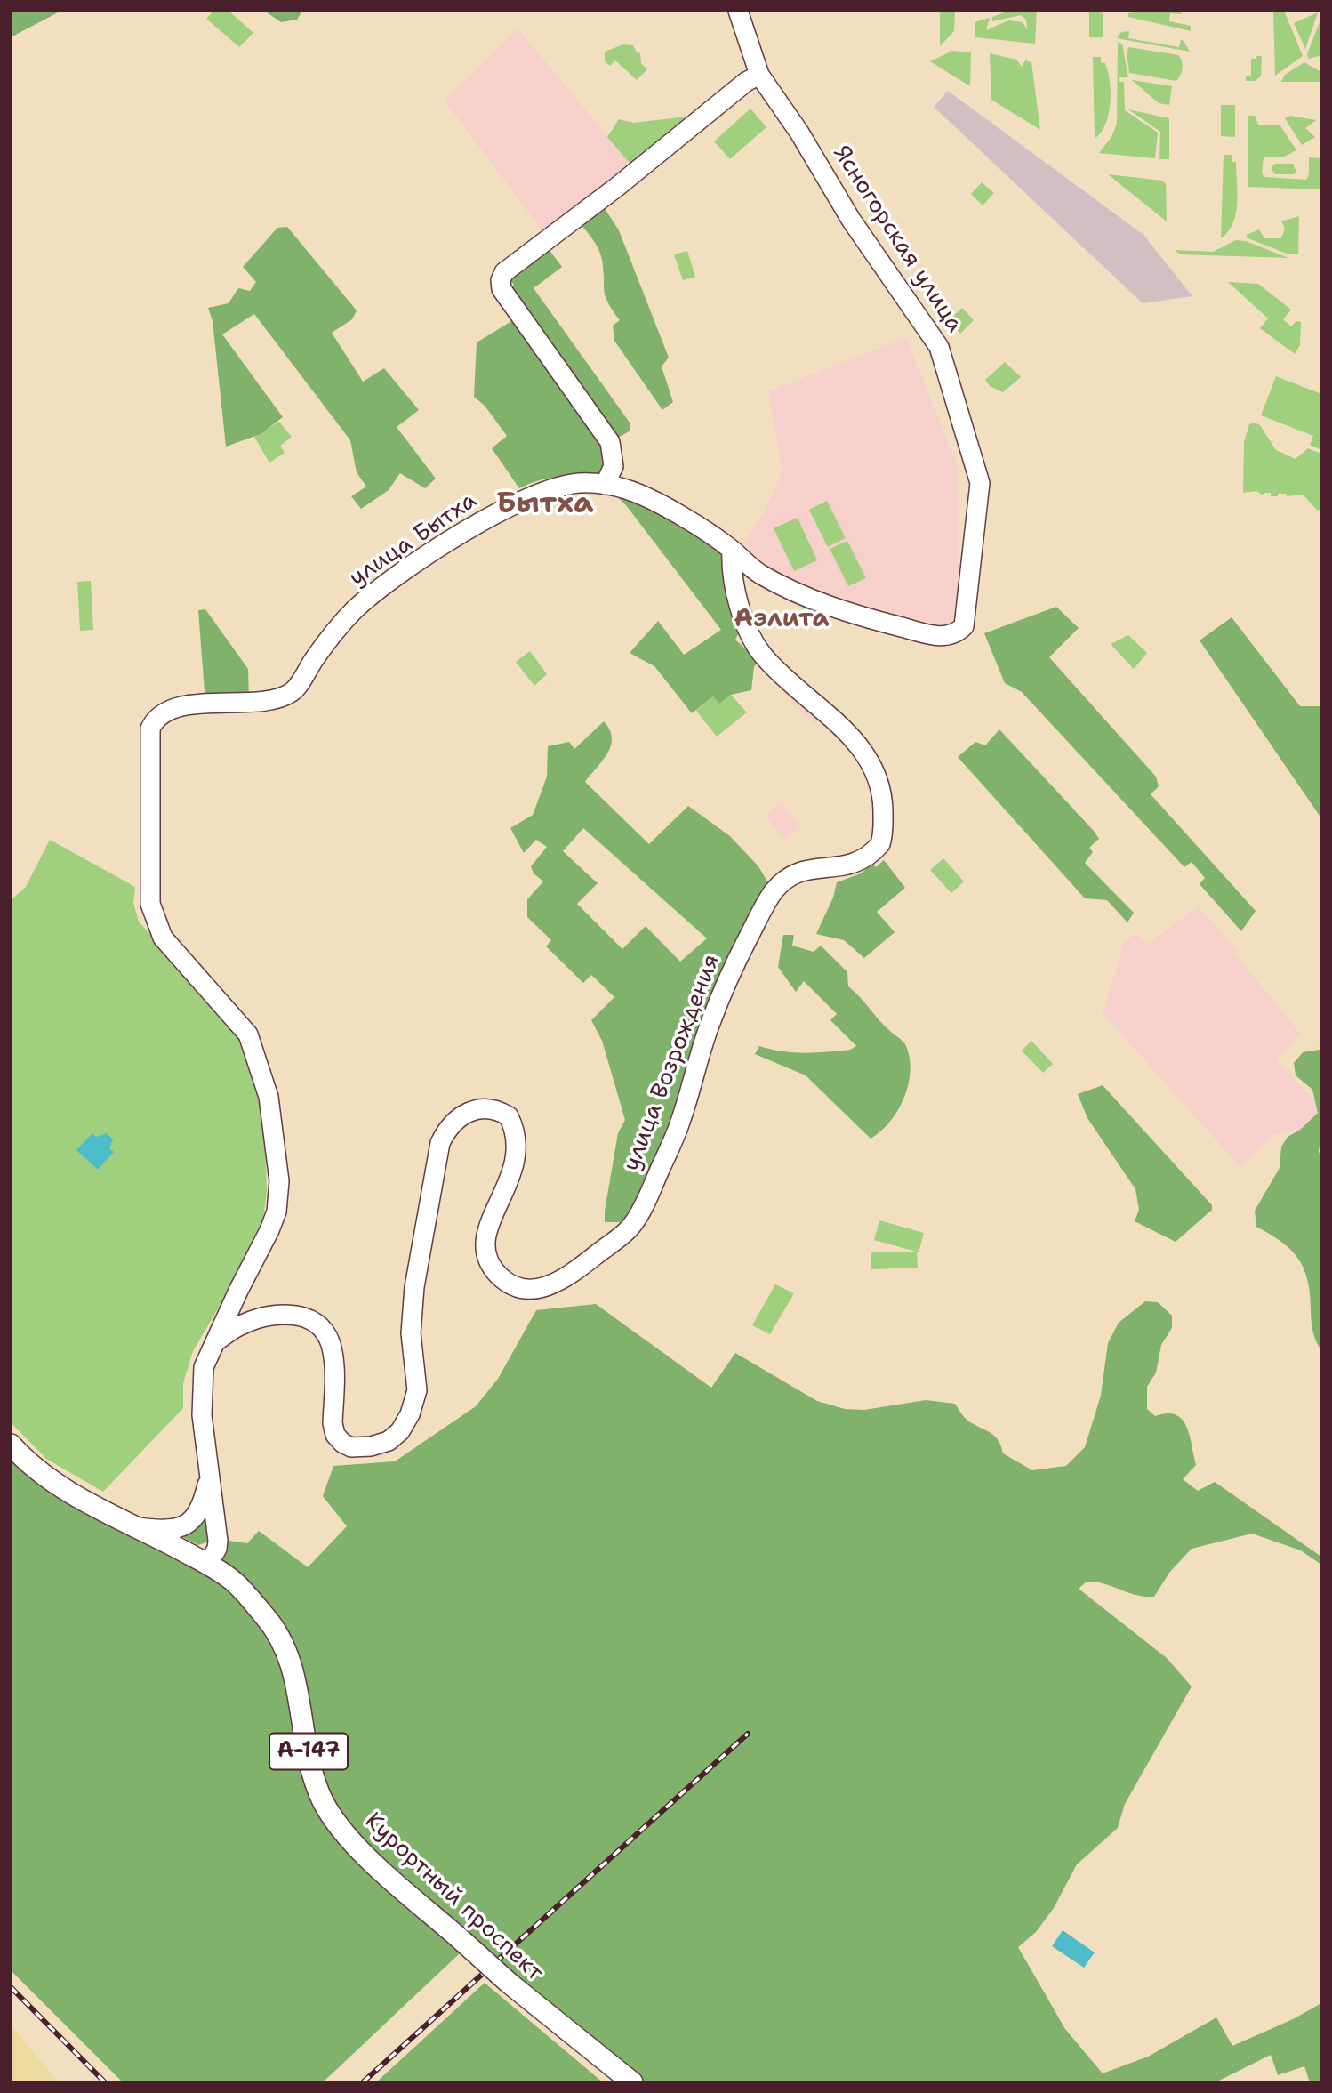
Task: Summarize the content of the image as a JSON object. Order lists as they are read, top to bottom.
{
  "streets": {
    "main road": ["А-147", "Курортный проспект"],
    "street": ["Ясногорская улица", "улица Бытха", "улица Возрождения"]
  },
  "crossings": [
    ["Ясногорская улица", "улица Бытха"],
    ["улица Бытха", "улица Возрождения"],
    ["улица Бытха", "Курортный проспект"]
  ],
  "districts": ["Бытха", "Аэлита"]
}
